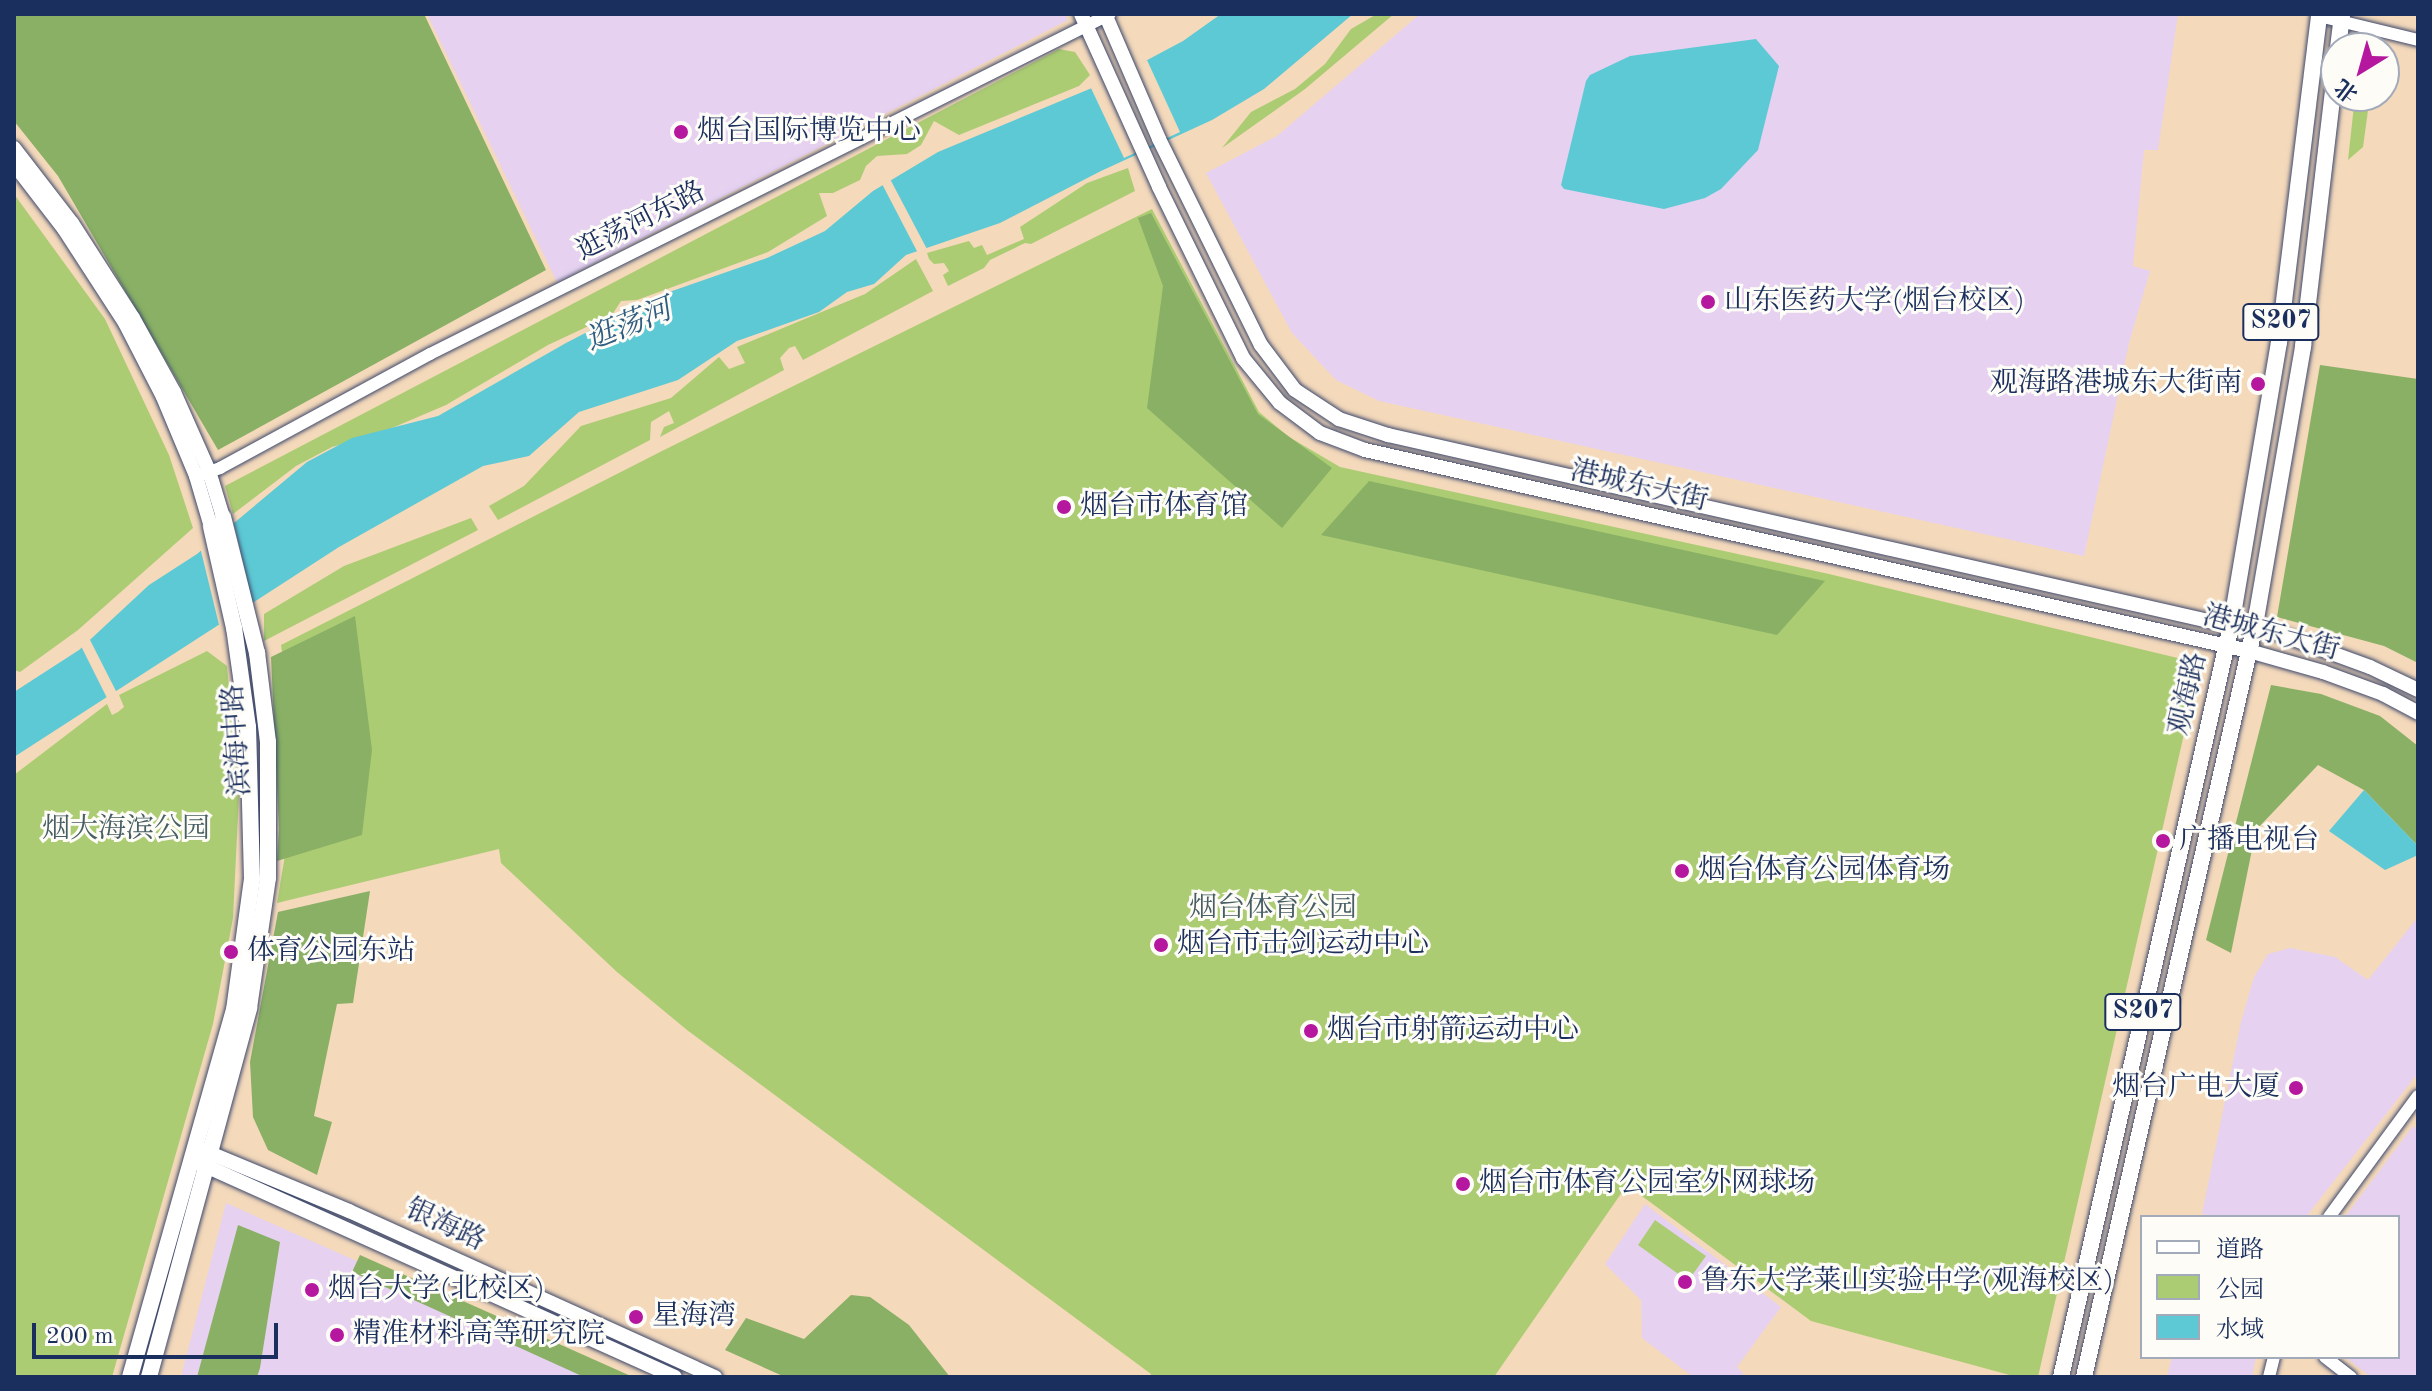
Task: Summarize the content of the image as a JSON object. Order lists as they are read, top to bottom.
{
  "streets": {
    "main road": [
      "S207",
      "港城东大街",
      "观海路",
      "滨海中路",
      "银海路"
    ],
    "street": ["逛荡河东路"]
  },
  "crossings": [
    ["逛荡河东路", "港城东大街"],
    ["逛荡河东路", "滨海中路"],
    ["港城东大街", "观海路"],
    ["滨海中路", "银海路"]
  ],
  "water": ["逛荡河"],
  "parks": ["烟大海滨公园", "烟台体育公园"],
  "places": [
    "烟台国际博览中心",
    "山东医药大学(烟台校区)",
    "观海路港城东大街南",
    "烟台市体育馆",
    "广播电视台",
    "烟台体育公园体育场",
    "烟台市击剑运动中心",
    "体育公园东站",
    "烟台市射箭运动中心",
    "烟台广电大厦",
    "烟台市体育公园室外网球场",
    "鲁东大学莱山实验中学(观海校区)",
    "烟台大学(北校区)",
    "星海湾",
    "精准材料高等研究院"
  ],
  "legend": ["道路", "公园", "水域"],
  "scale_bar": "200 m",
  "north": "bottom left"
}
